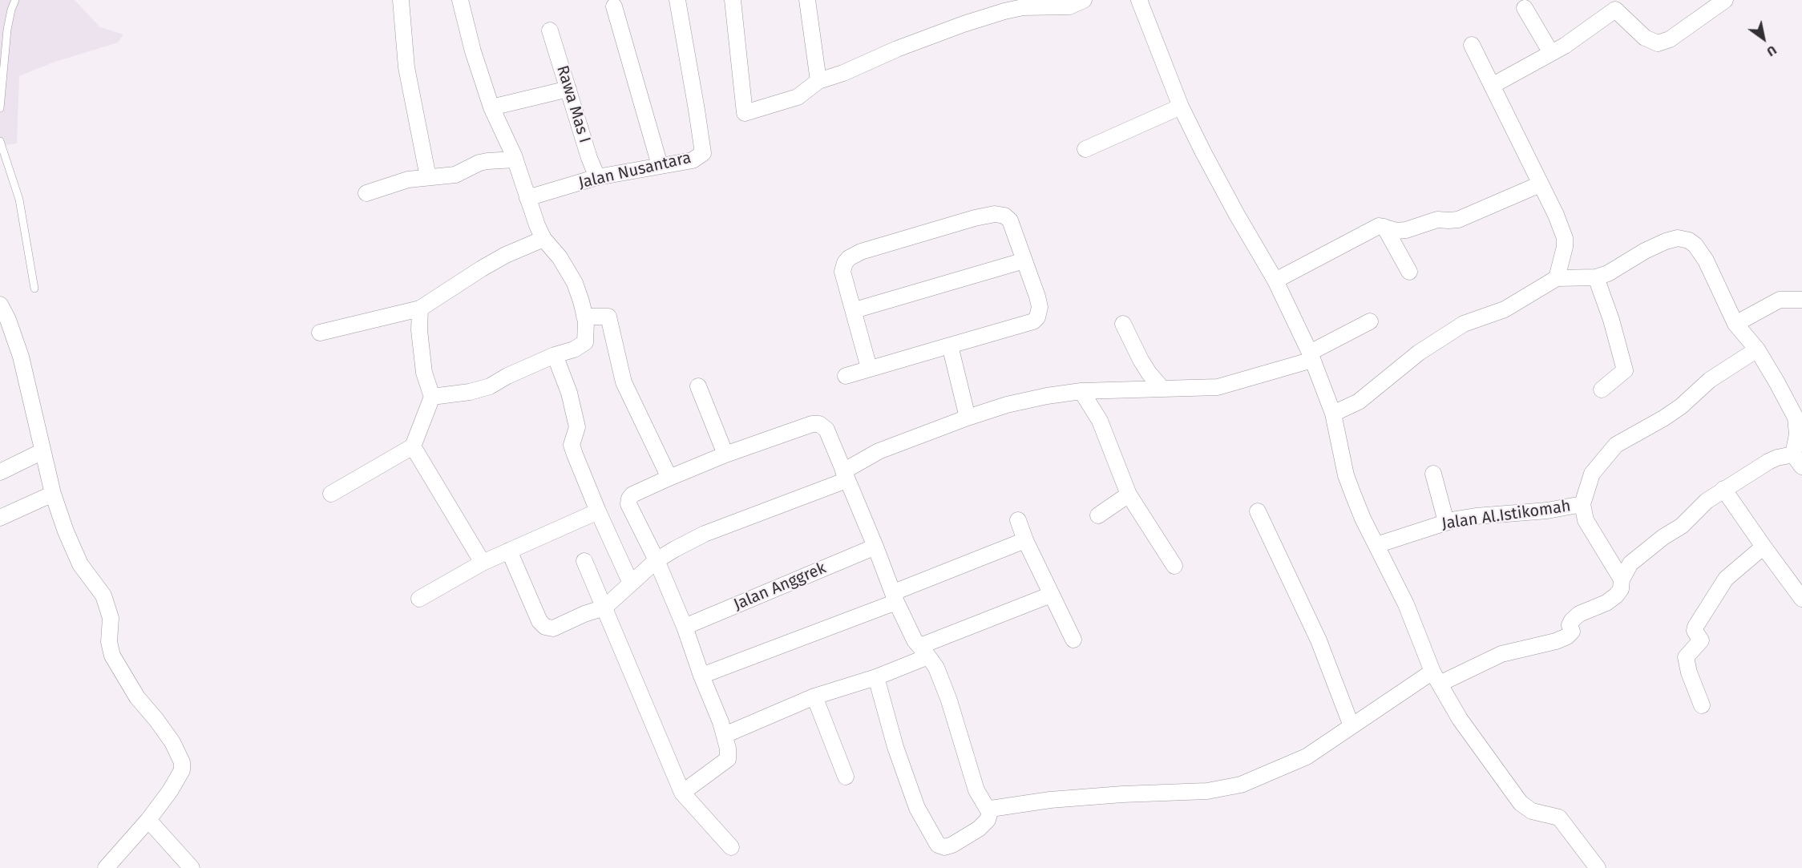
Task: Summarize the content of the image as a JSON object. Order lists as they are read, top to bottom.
{
  "streets": {
    "street": [
      "Rawa Mas I",
      "Jalan Nusantara",
      "Jalan Al.Istikomah",
      "Jalan Anggrek"
    ]
  },
  "crossings": [
    ["Rawa Mas I", "Jalan Nusantara"]
  ],
  "north": "bottom right"
}
